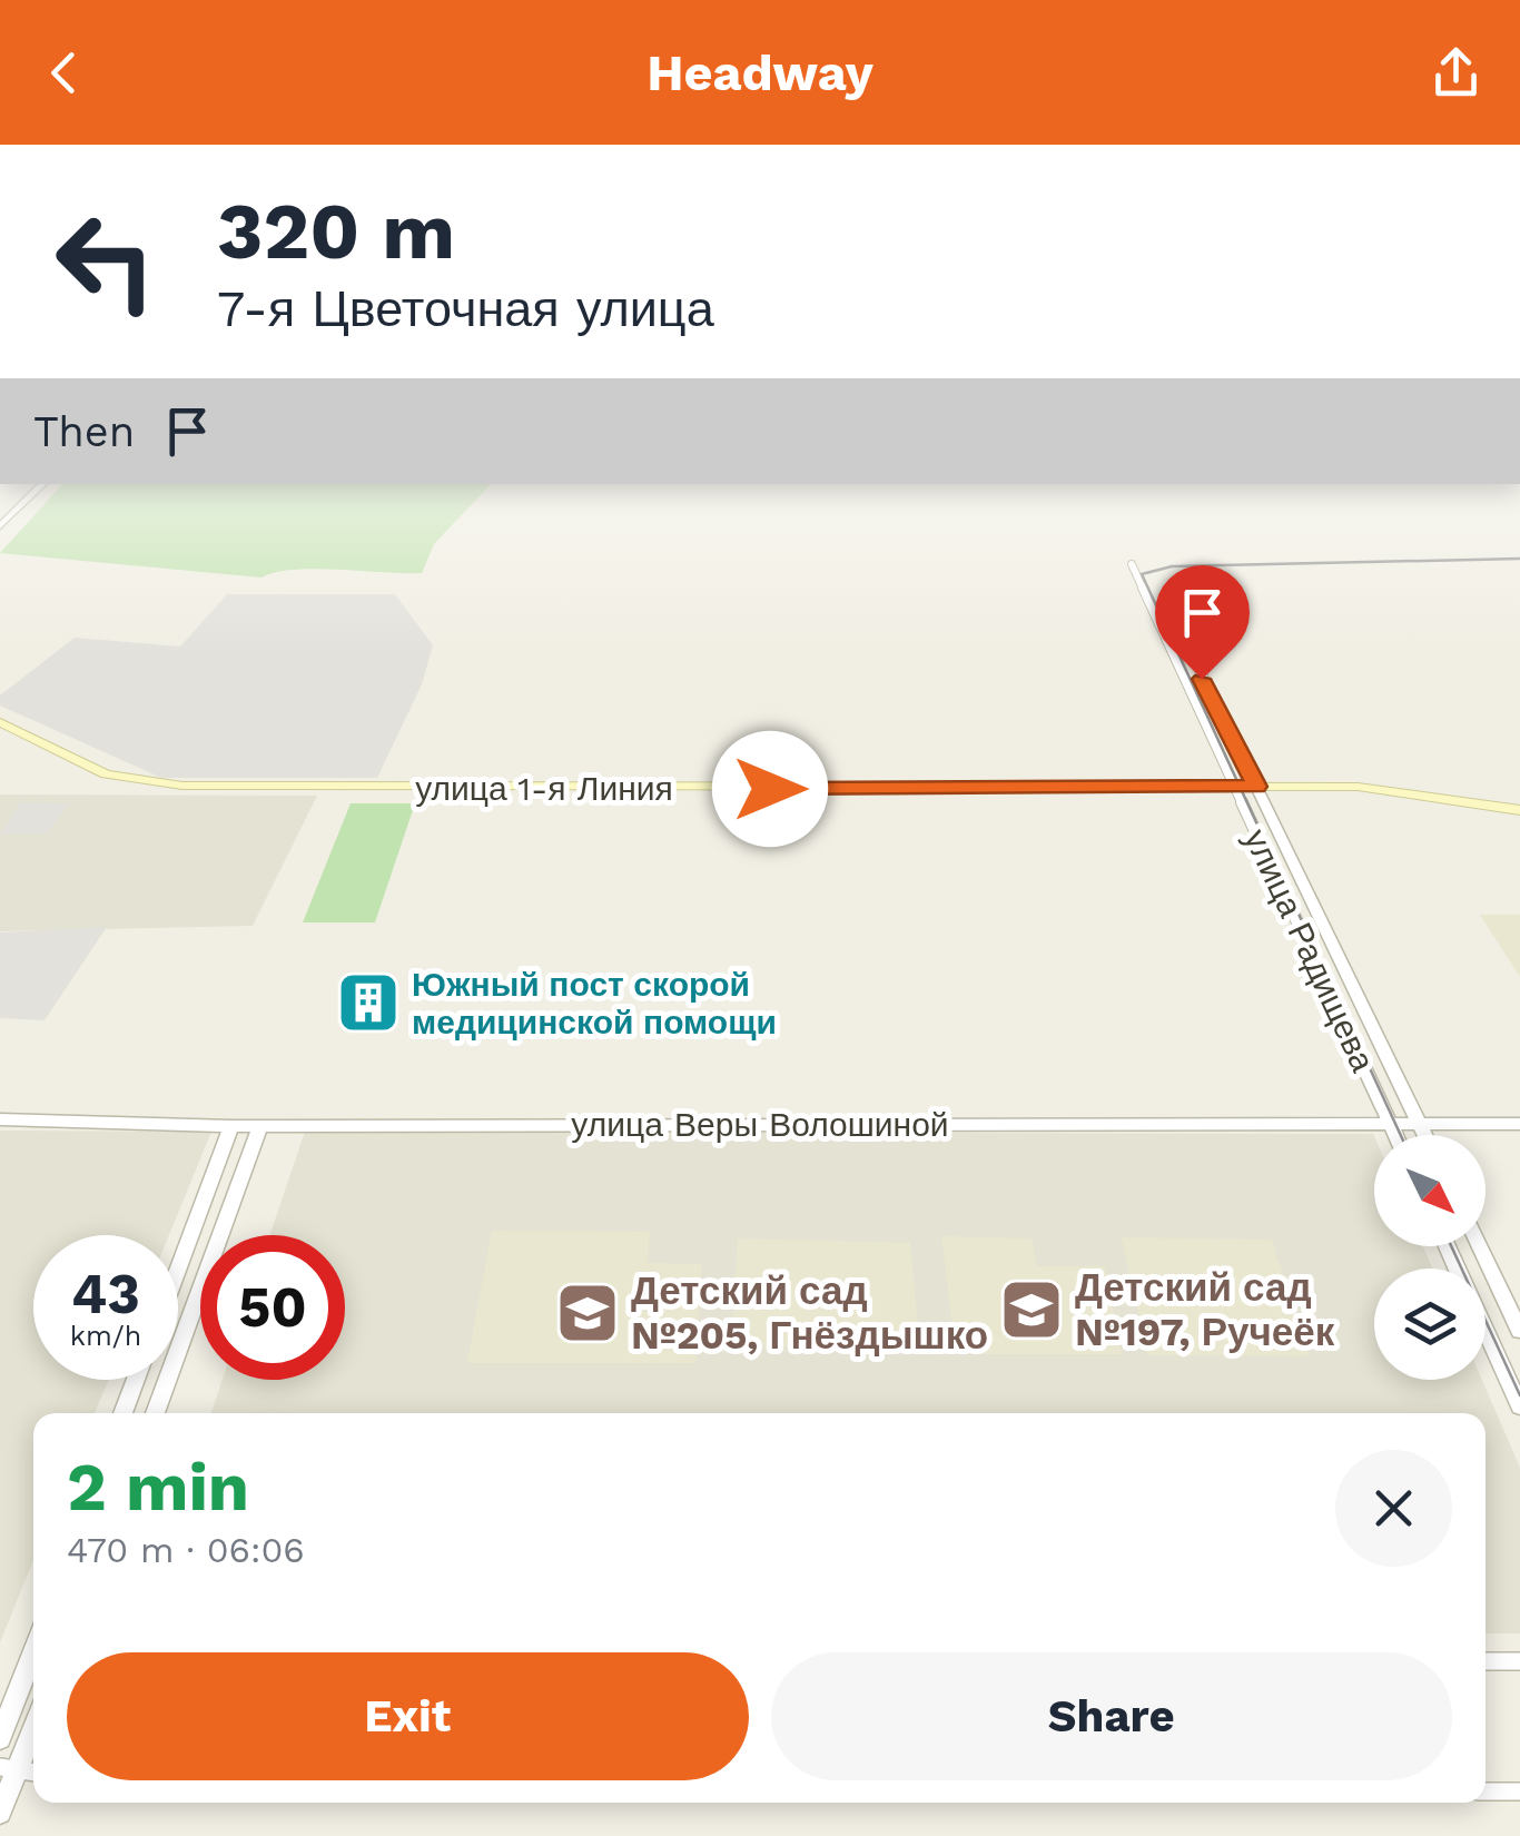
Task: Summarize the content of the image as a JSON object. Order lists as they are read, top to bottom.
{
  "streets": {
    "main road": ["улица 1-я Линия"],
    "street": ["улица Радищева", "улица Веры Волошиной"]
  },
  "crossings": [
    ["улица 1-я Линия", "улица Радищева"],
    ["улица Радищева", "улица Веры Волошиной"]
  ],
  "places": {
    "building": ["Южный пост скорой медицинской помощи"],
    "school or university": ["Детский сад №197, Ручеёк", "Детский сад №205, Гнёздышко"]
  },
  "north": "bottom right",
  "page": {
    "header": "Headway",
    "turn": ["320 m", "7-я Цветочная улица"],
    "then": "Then",
    "speed": "43 km/h",
    "limit": "50",
    "heading": ["2 min", "470 m · 06:06"],
    "buttons": ["Exit", "Share"]
  }
}
